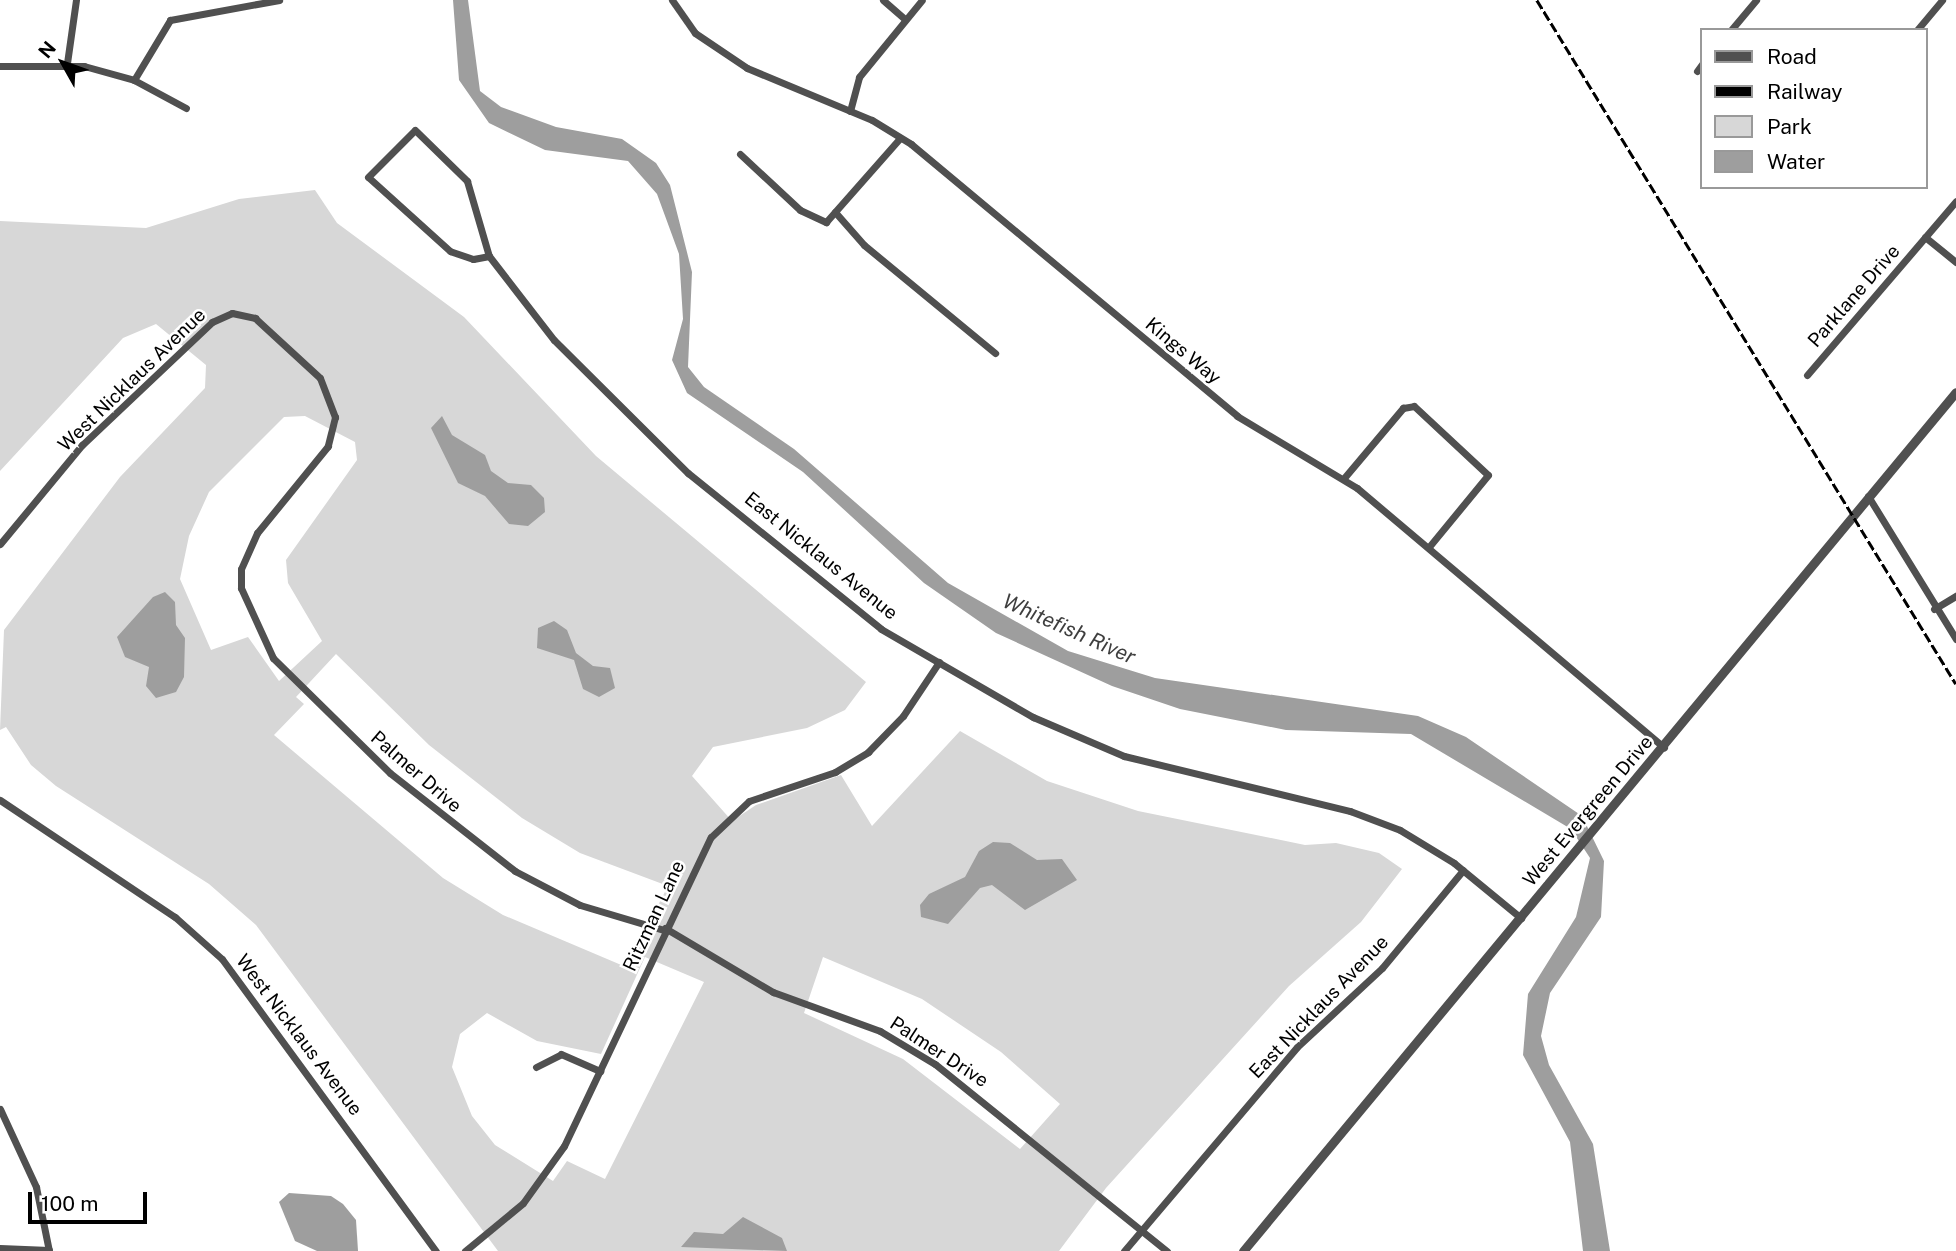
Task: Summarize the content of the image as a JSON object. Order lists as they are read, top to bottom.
{
  "streets": {
    "street": [
      "Parklane Drive",
      "Kings Way",
      "West Nicklaus Avenue",
      "East Nicklaus Avenue",
      "Palmer Drive",
      "West Evergreen Drive",
      "Ritzman Lane"
    ]
  },
  "crossings": [
    ["Kings Way", "West Evergreen Drive"],
    ["West Nicklaus Avenue", "Palmer Drive"],
    ["East Nicklaus Avenue", "Palmer Drive"],
    ["East Nicklaus Avenue", "West Evergreen Drive"],
    ["East Nicklaus Avenue", "Ritzman Lane"],
    ["Palmer Drive", "Ritzman Lane"]
  ],
  "water": ["Whitefish River"],
  "legend": [
    "Road",
    "Railway",
    "Park",
    "Water"
  ],
  "scale_bar": "100 m",
  "north": "top left"
}
